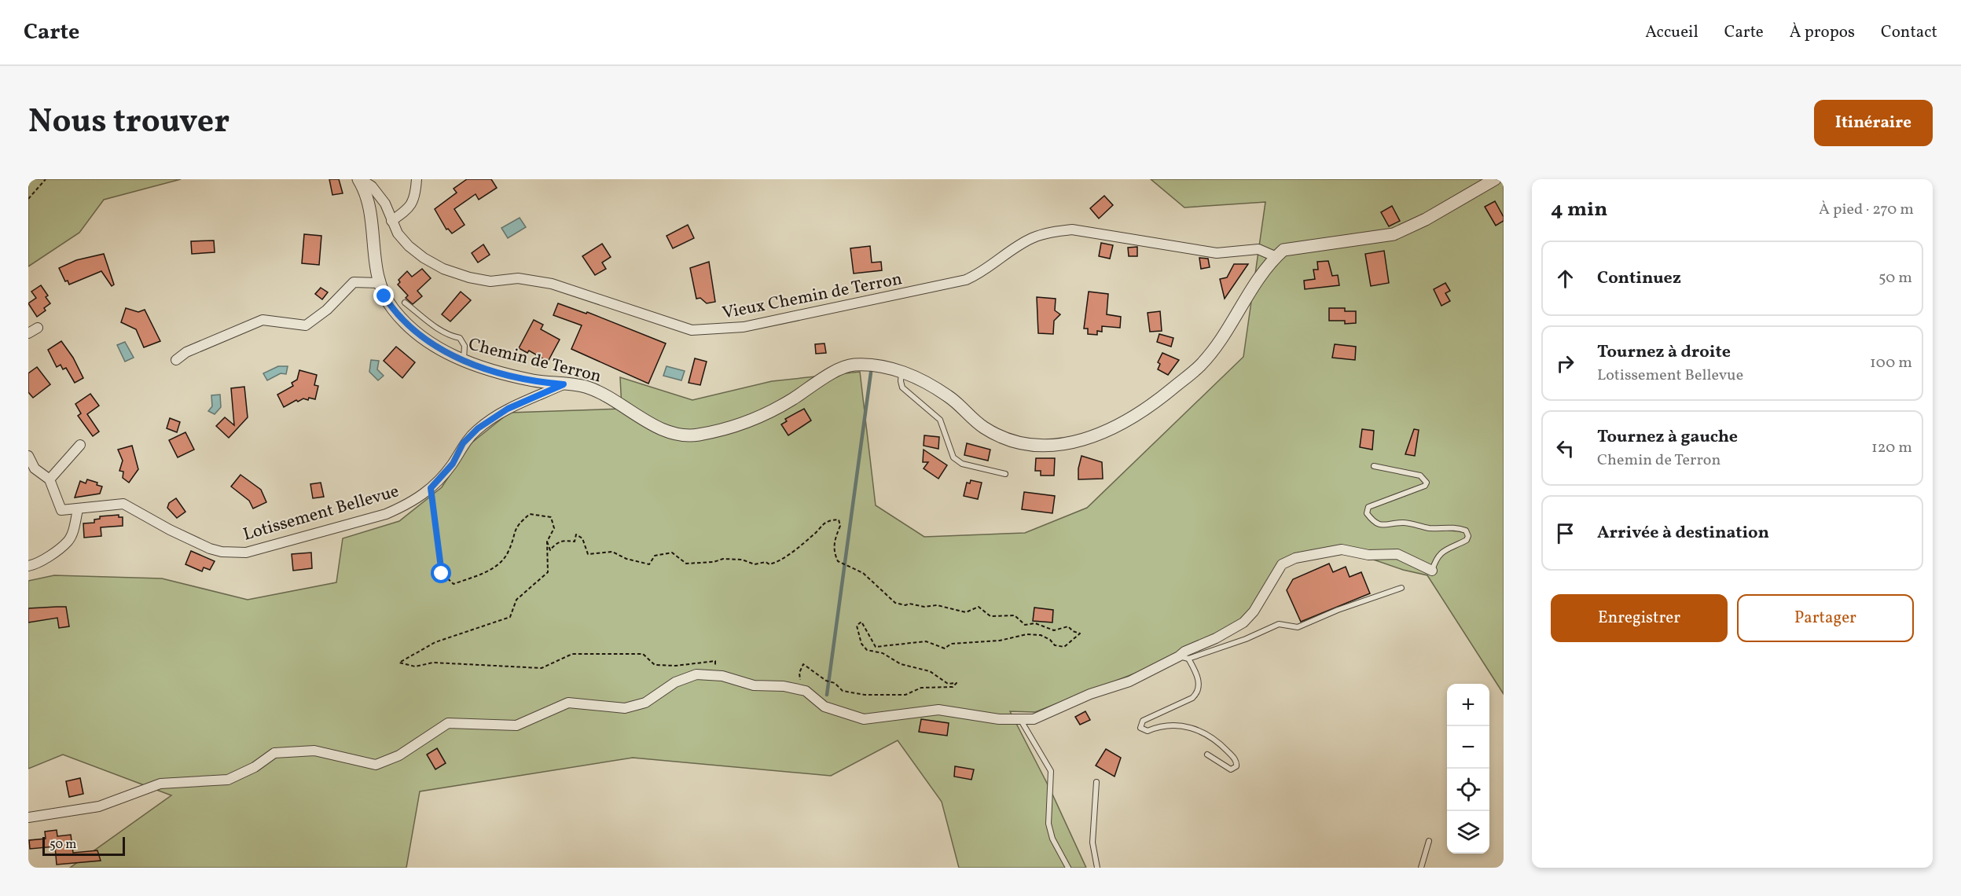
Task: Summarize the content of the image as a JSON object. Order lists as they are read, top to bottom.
{
  "streets": {
    "street": ["Vieux Chemin de Terron", "Chemin de Terron", "Lotissement Bellevue"]
  },
  "crossings": [
    ["Vieux Chemin de Terron", "Chemin de Terron"],
    ["Chemin de Terron", "Lotissement Bellevue"]
  ],
  "scale_bar": "50 m",
  "page": {
    "header": "Carte",
    "nav": [
      "Accueil",
      "Carte",
      "À propos",
      "Contact"
    ],
    "title": "Nous trouver",
    "buttons": [
      "Itinéraire",
      ["Enregistrer", "Partager"]
    ],
    "heading": ["4 min", "À pied · 270 m"],
    "list": [
      ["Continuez", "50 m"],
      ["Tournez à droite", "Lotissement Bellevue", "100 m"],
      ["Tournez à gauche", "Chemin de Terron", "120 m"],
      "Arrivée à destination"
    ],
    "map_buttons": ["+", "−"],
    "scale": "50 m"
  }
}
